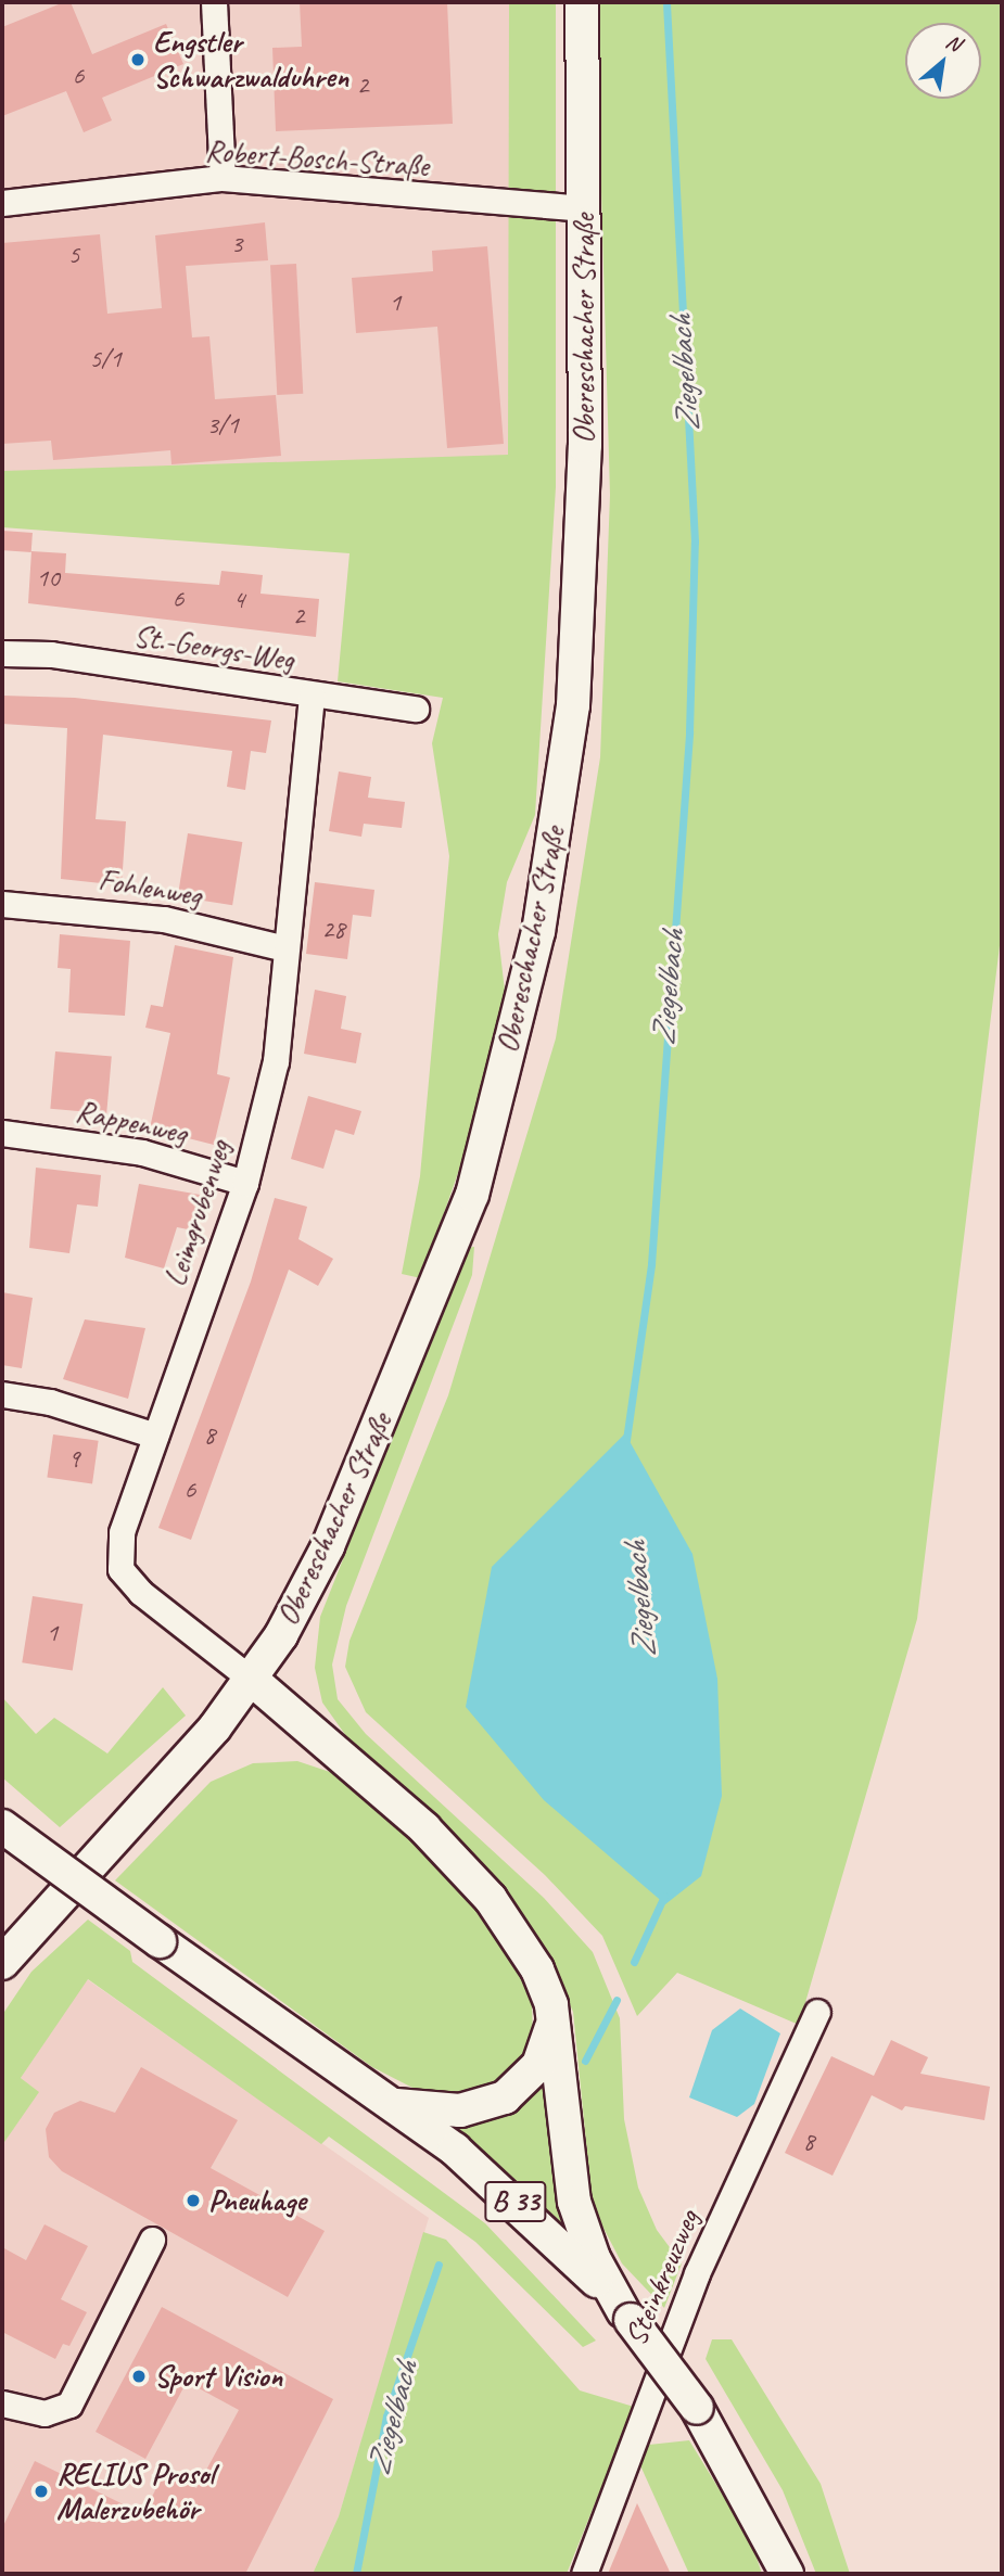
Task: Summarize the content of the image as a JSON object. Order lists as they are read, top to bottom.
{
  "streets": {
    "main road": ["Obereschacher Straße", "B 33"],
    "street": [
      "Robert-Bosch-Straße",
      "St.-Georgs-Weg",
      "Fohlenweg",
      "Rappenweg",
      "Leimgrubenweg",
      "Steinkreuzweg"
    ]
  },
  "crossings": [
    ["Robert-Bosch-Straße", "Obereschacher Straße"],
    ["Obereschacher Straße", "Leimgrubenweg"],
    ["St.-Georgs-Weg", "Leimgrubenweg"],
    ["Fohlenweg", "Leimgrubenweg"],
    ["Rappenweg", "Leimgrubenweg"]
  ],
  "water": ["Ziegelbach"],
  "places": [
    "Engstler Schwarzwalduhren",
    "Pneuhage",
    "Sport Vision",
    "RELIUS Prosol Malerzubehör"
  ],
  "house_numbers": [
    "6",
    "2",
    "3",
    "5",
    "1",
    "5/1",
    "3/1",
    "10",
    "6",
    "4",
    "2",
    "28",
    "8",
    "9",
    "6",
    "1",
    "8"
  ],
  "north": "top right"
}
